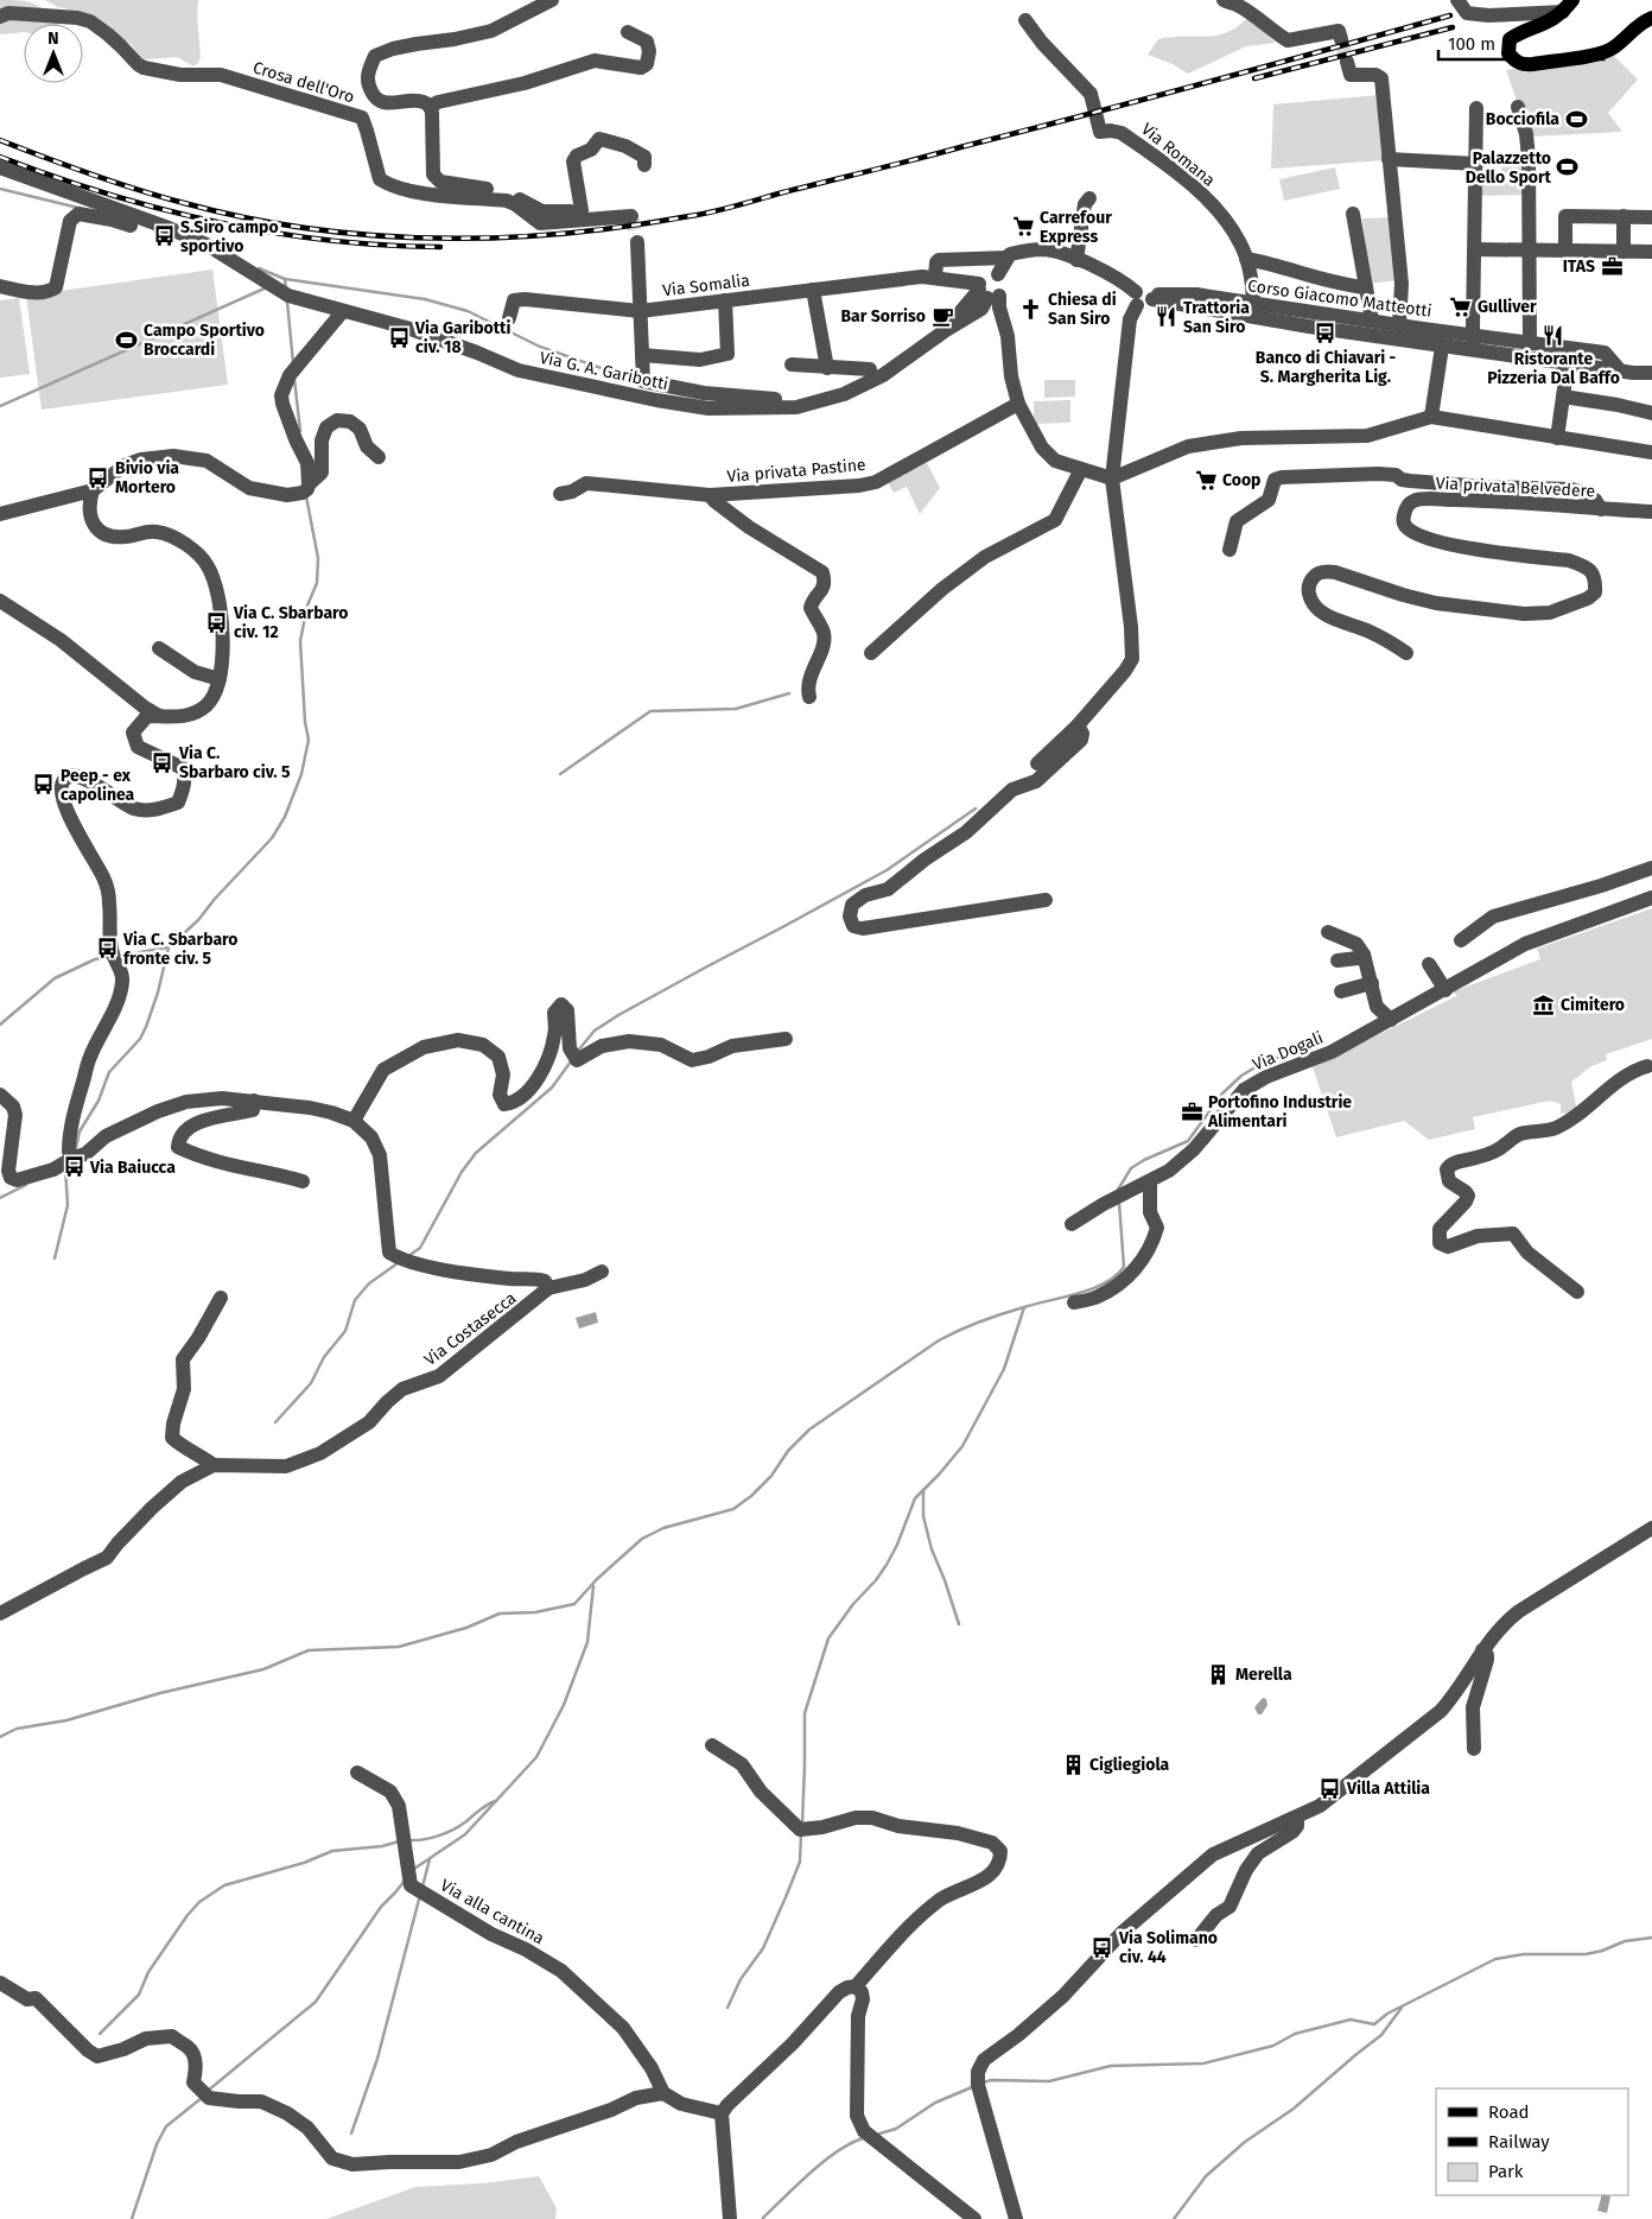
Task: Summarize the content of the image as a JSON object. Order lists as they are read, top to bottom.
{
  "streets": {
    "street": [
      "Crosa dell'Oro",
      "Via Romana",
      "Via Somalia",
      "Corso Giacomo Matteotti",
      "Via G. A. Garibotti",
      "Via privata Pastine",
      "Via privata Belvedere",
      "Via Dogali",
      "Via Costasecca",
      "Via alla cantina"
    ]
  },
  "crossings": [
    ["Via Romana", "Corso Giacomo Matteotti"],
    ["Via Somalia", "Via G. A. Garibotti"]
  ],
  "places": {
    "sports": ["Bocciofila", "Palazzetto Dello Sport", "Campo Sportivo Broccardi"],
    "supermarket": ["Carrefour Express", "Gulliver", "Coop"],
    "bus stop": [
      "S.Siro campo sportivo",
      "Banco di Chiavari - S. Margherita Lig.",
      "Via Garibotti civ. 18",
      "Bivio via Mortero",
      "Via C. Sbarbaro civ. 12",
      "Via C. Sbarbaro civ. 5",
      "Peep - ex capolinea",
      "Via C. Sbarbaro fronte civ. 5",
      "Via Baiucca",
      "Villa Attilia",
      "Via Solimano civ. 44"
    ],
    "office": ["ITAS", "Portofino Industrie Alimentari"],
    "church": ["Chiesa di San Siro"],
    "cafe": ["Bar Sorriso"],
    "restaurant": ["Trattoria San Siro", "Ristorante Pizzeria Dal Baffo"],
    "museum": ["Cimitero"],
    "building": ["Merella", "Cigliegiola"]
  },
  "legend": ["Road", "Railway", "Park"],
  "scale_bar": "100 m",
  "north": "top"
}
